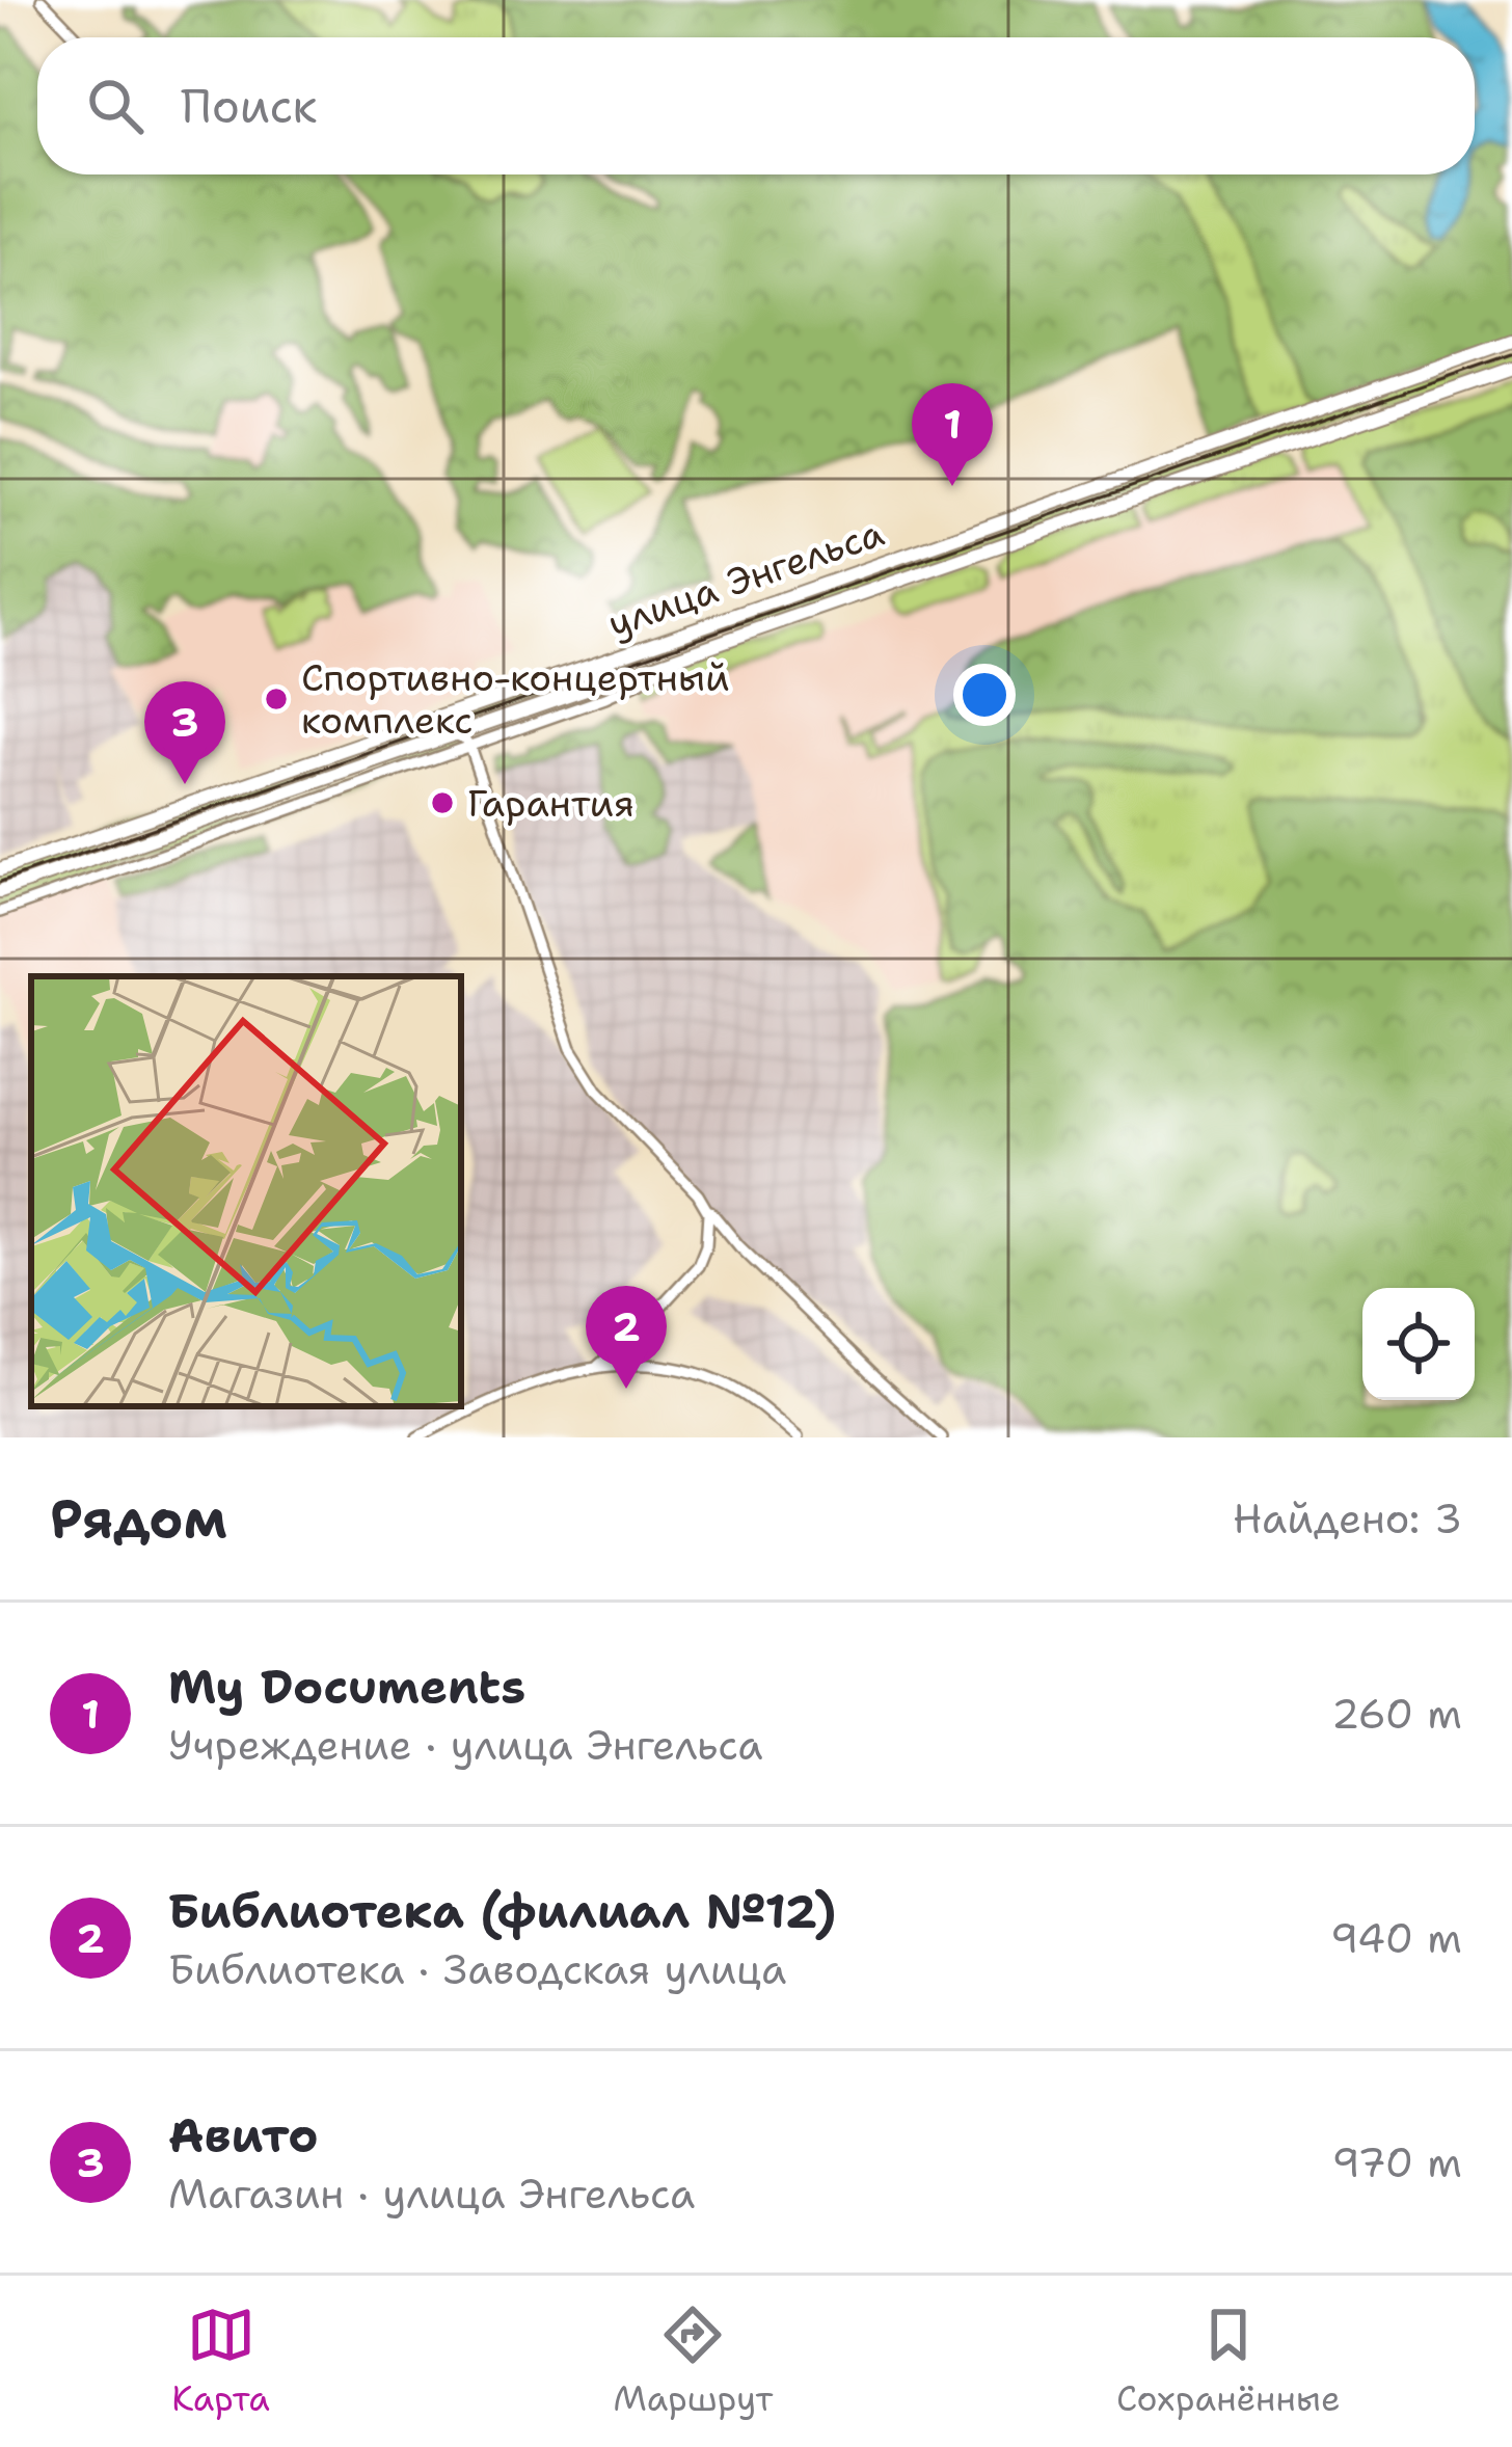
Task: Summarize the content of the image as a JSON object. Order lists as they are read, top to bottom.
{
  "streets": {
    "main road": ["улица Энгельса"]
  },
  "places": ["Спортивно-концертный комплекс", "Гарантия"],
  "page": {
    "search": "Поиск",
    "pins": ["1", "3", "2"],
    "heading": ["Рядом", "Найдено: 3"],
    "list": [
      {
        "mark": "1",
        "name": "My Documents",
        "note": "Учреждение · улица Энгельса",
        "value": "260 m"
      },
      {
        "mark": "2",
        "name": "Библиотека (филиал №12)",
        "note": "Библиотека · Заводская улица",
        "value": "940 m"
      },
      {
        "mark": "3",
        "name": "Авито",
        "note": "Магазин · улица Энгельса",
        "value": "970 m"
      }
    ],
    "nav": ["Карта", "Маршрут", "Сохранённые"]
  }
}
